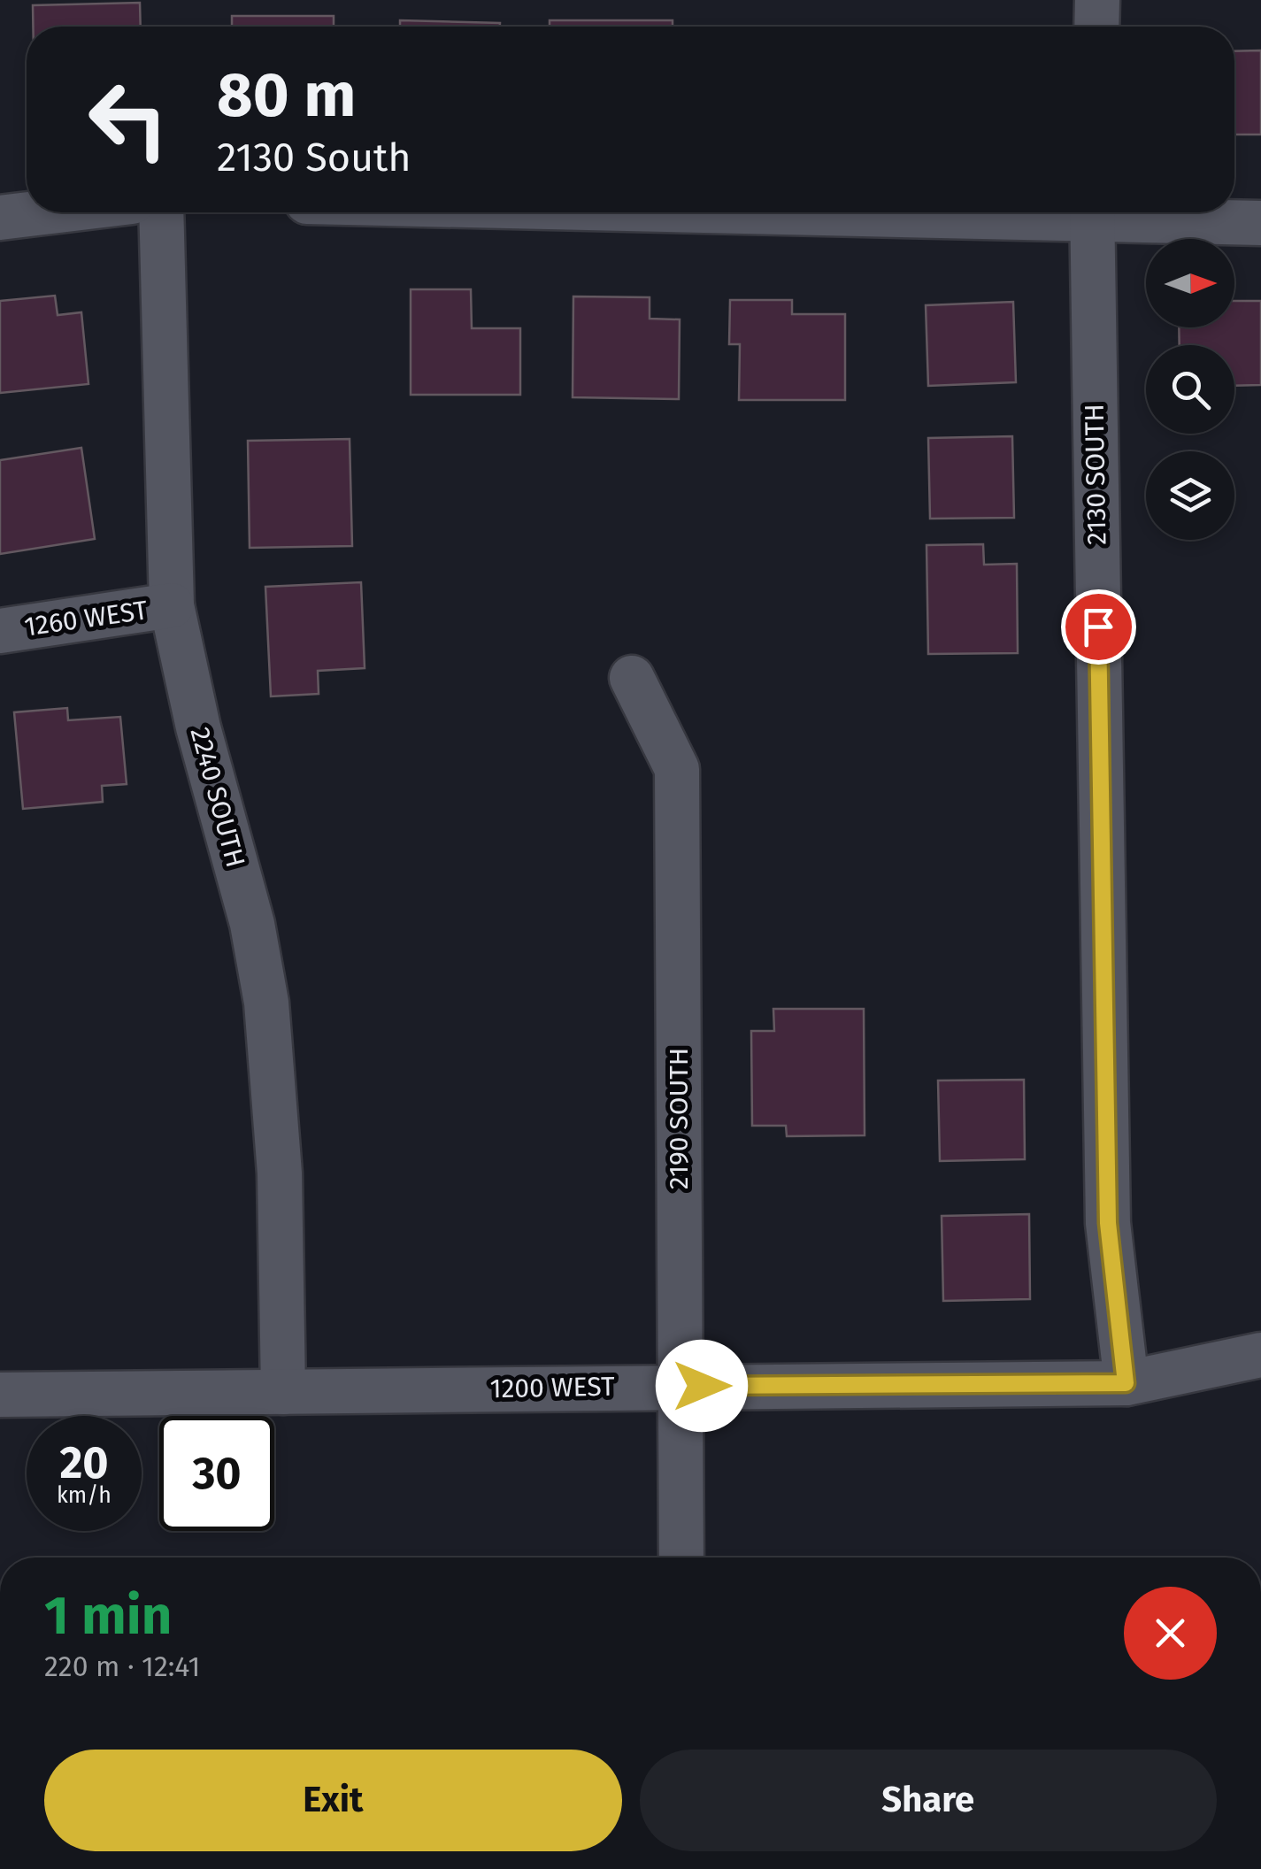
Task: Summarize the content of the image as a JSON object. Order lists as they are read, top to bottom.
{
  "streets": {
    "street": [
      "2130 SOUTH",
      "1260 WEST",
      "2240 SOUTH",
      "2190 SOUTH",
      "1200 WEST"
    ]
  },
  "crossings": [
    ["2130 SOUTH", "1200 WEST"],
    ["1260 WEST", "2240 SOUTH"],
    ["2240 SOUTH", "1200 WEST"],
    ["2190 SOUTH", "1200 WEST"]
  ],
  "north": "right",
  "page": {
    "turn": ["80 m", "2130 South"],
    "speed": "20 km/h",
    "limit": "30",
    "heading": ["1 min", "220 m · 12:41"],
    "buttons": ["Exit", "Share"]
  }
}
